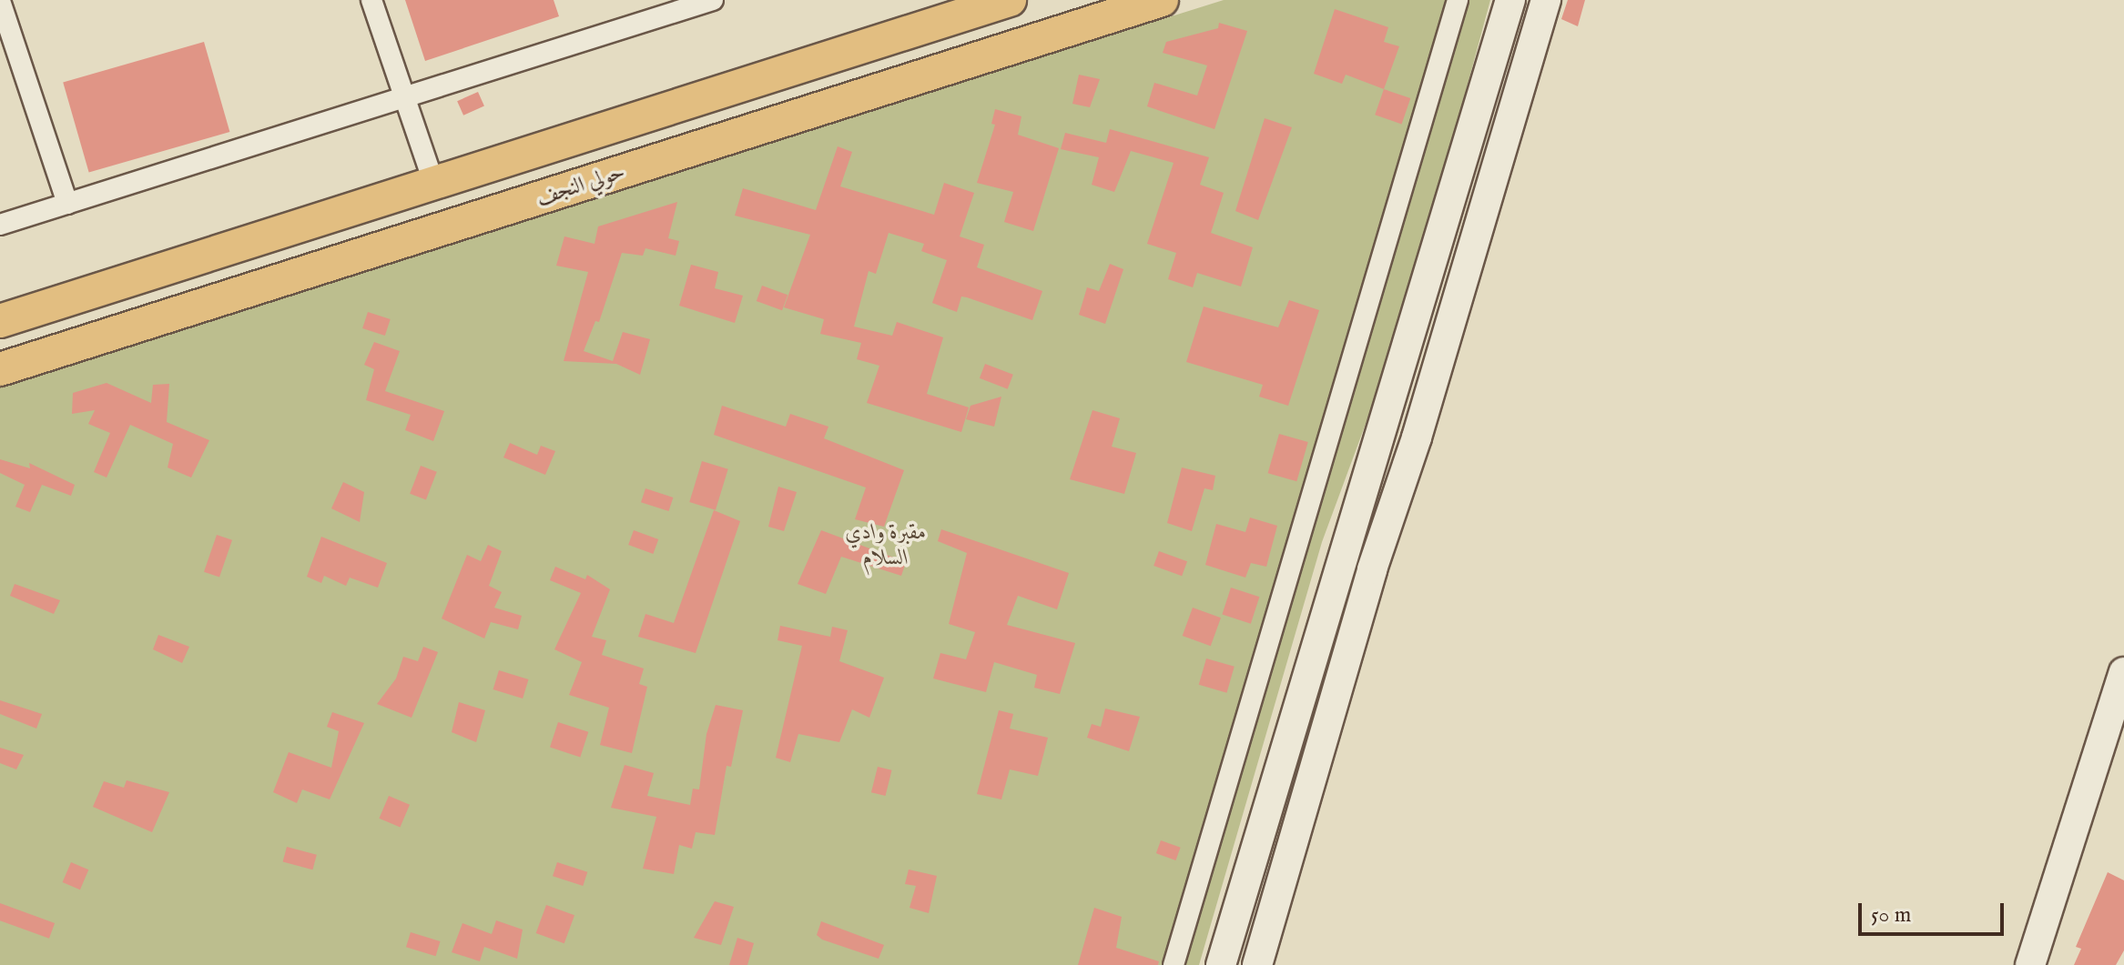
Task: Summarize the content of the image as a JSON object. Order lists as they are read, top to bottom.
{
  "streets": {
    "main road": ["حولي النجف"]
  },
  "parks": ["مقبرة وادي السلام"],
  "scale_bar": "50 m"
}
